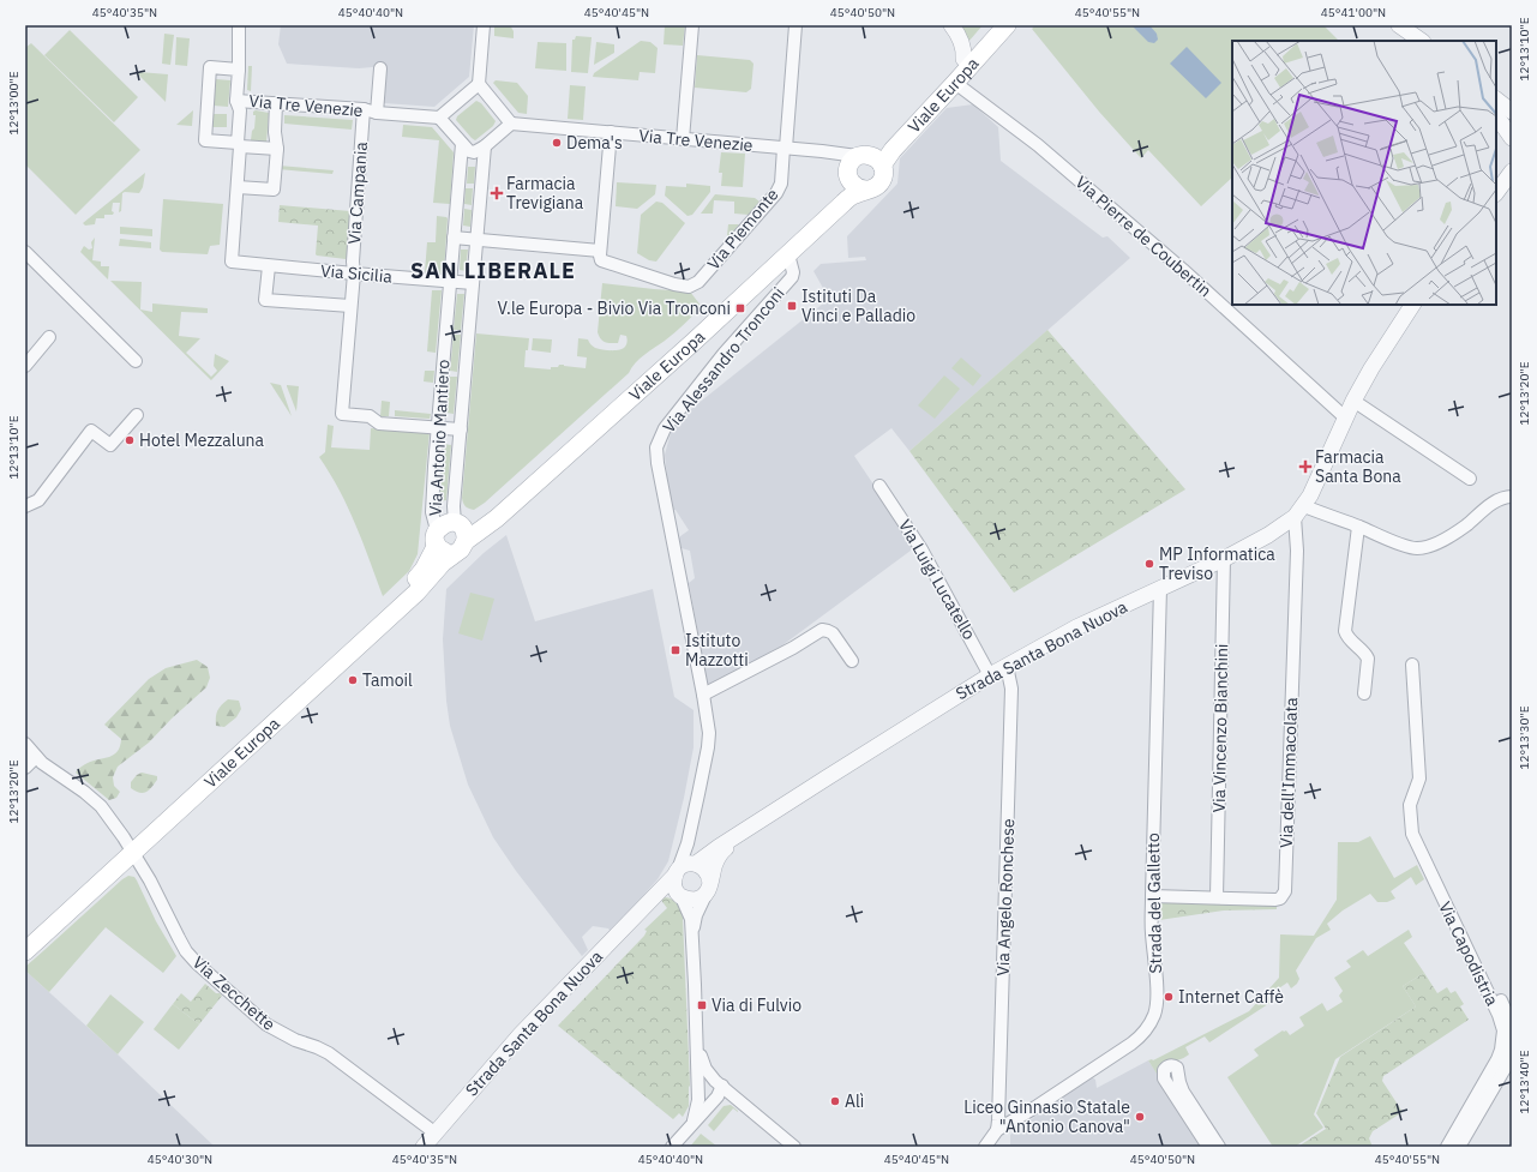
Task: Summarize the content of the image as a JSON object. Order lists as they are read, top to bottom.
{
  "streets": {
    "main road": ["Viale Europa"],
    "street": [
      "Via Tre Venezie",
      "Via Campania",
      "Via Piemonte",
      "Via Pierre de Coubertin",
      "Via Sicilia",
      "Via Alessandro Tronconi",
      "Via Antonio Mantiero",
      "Via Luigi Lucatello",
      "Strada Santa Bona Nuova",
      "Via Vincenzo Bianchini",
      "Via dell'Immacolata",
      "Via Angelo Ronchese",
      "Strada del Galletto",
      "Via Capodistria",
      "Via Zecchette"
    ]
  },
  "crossings": [
    ["Viale Europa", "Via Tre Venezie"],
    ["Viale Europa", "Via Pierre de Coubertin"],
    ["Viale Europa", "Via Alessandro Tronconi"],
    ["Viale Europa", "Via Antonio Mantiero"],
    ["Viale Europa", "Via Zecchette"],
    ["Via Tre Venezie", "Via Campania"],
    ["Via Tre Venezie", "Via Piemonte"],
    ["Via Tre Venezie", "Via Sicilia"],
    ["Via Campania", "Via Sicilia"],
    ["Via Campania", "Via Antonio Mantiero"],
    ["Via Pierre de Coubertin", "Strada Santa Bona Nuova"],
    ["Via Sicilia", "Via Antonio Mantiero"],
    ["Via Alessandro Tronconi", "Strada Santa Bona Nuova"],
    ["Via Luigi Lucatello", "Strada Santa Bona Nuova"],
    ["Strada Santa Bona Nuova", "Via Vincenzo Bianchini"],
    ["Strada Santa Bona Nuova", "Via dell'Immacolata"],
    ["Strada Santa Bona Nuova", "Via Angelo Ronchese"],
    ["Strada Santa Bona Nuova", "Strada del Galletto"],
    ["Strada Santa Bona Nuova", "Via Zecchette"],
    ["Via Vincenzo Bianchini", "Via dell'Immacolata"],
    ["Via dell'Immacolata", "Strada del Galletto"],
    ["Via Angelo Ronchese", "Strada del Galletto"]
  ],
  "districts": ["SAN LIBERALE"],
  "places": {
    "other": [
      "Dema's",
      "Hotel Mezzaluna",
      "MP Informatica Treviso",
      "Tamoil",
      "Internet Caffè",
      "Alì",
      "Liceo Ginnasio Statale \"Antonio Canova\""
    ],
    "health": ["Farmacia Trevigiana", "Farmacia Santa Bona"],
    "transit": [
      "Istituti Da Vinci e Palladio",
      "V.le Europa - Bivio Via Tronconi",
      "Istituto Mazzotti",
      "Via di Fulvio"
    ]
  },
  "coordinates": [
    "45°40'35\"N",
    "45°40'40\"N",
    "45°40'45\"N",
    "45°40'50\"N",
    "45°40'55\"N",
    "45°41'00\"N",
    "12°13'10\"E",
    "12°13'00\"E",
    "12°13'20\"E",
    "12°13'30\"E",
    "12°13'40\"E",
    "45°40'30\"N"
  ]
}
